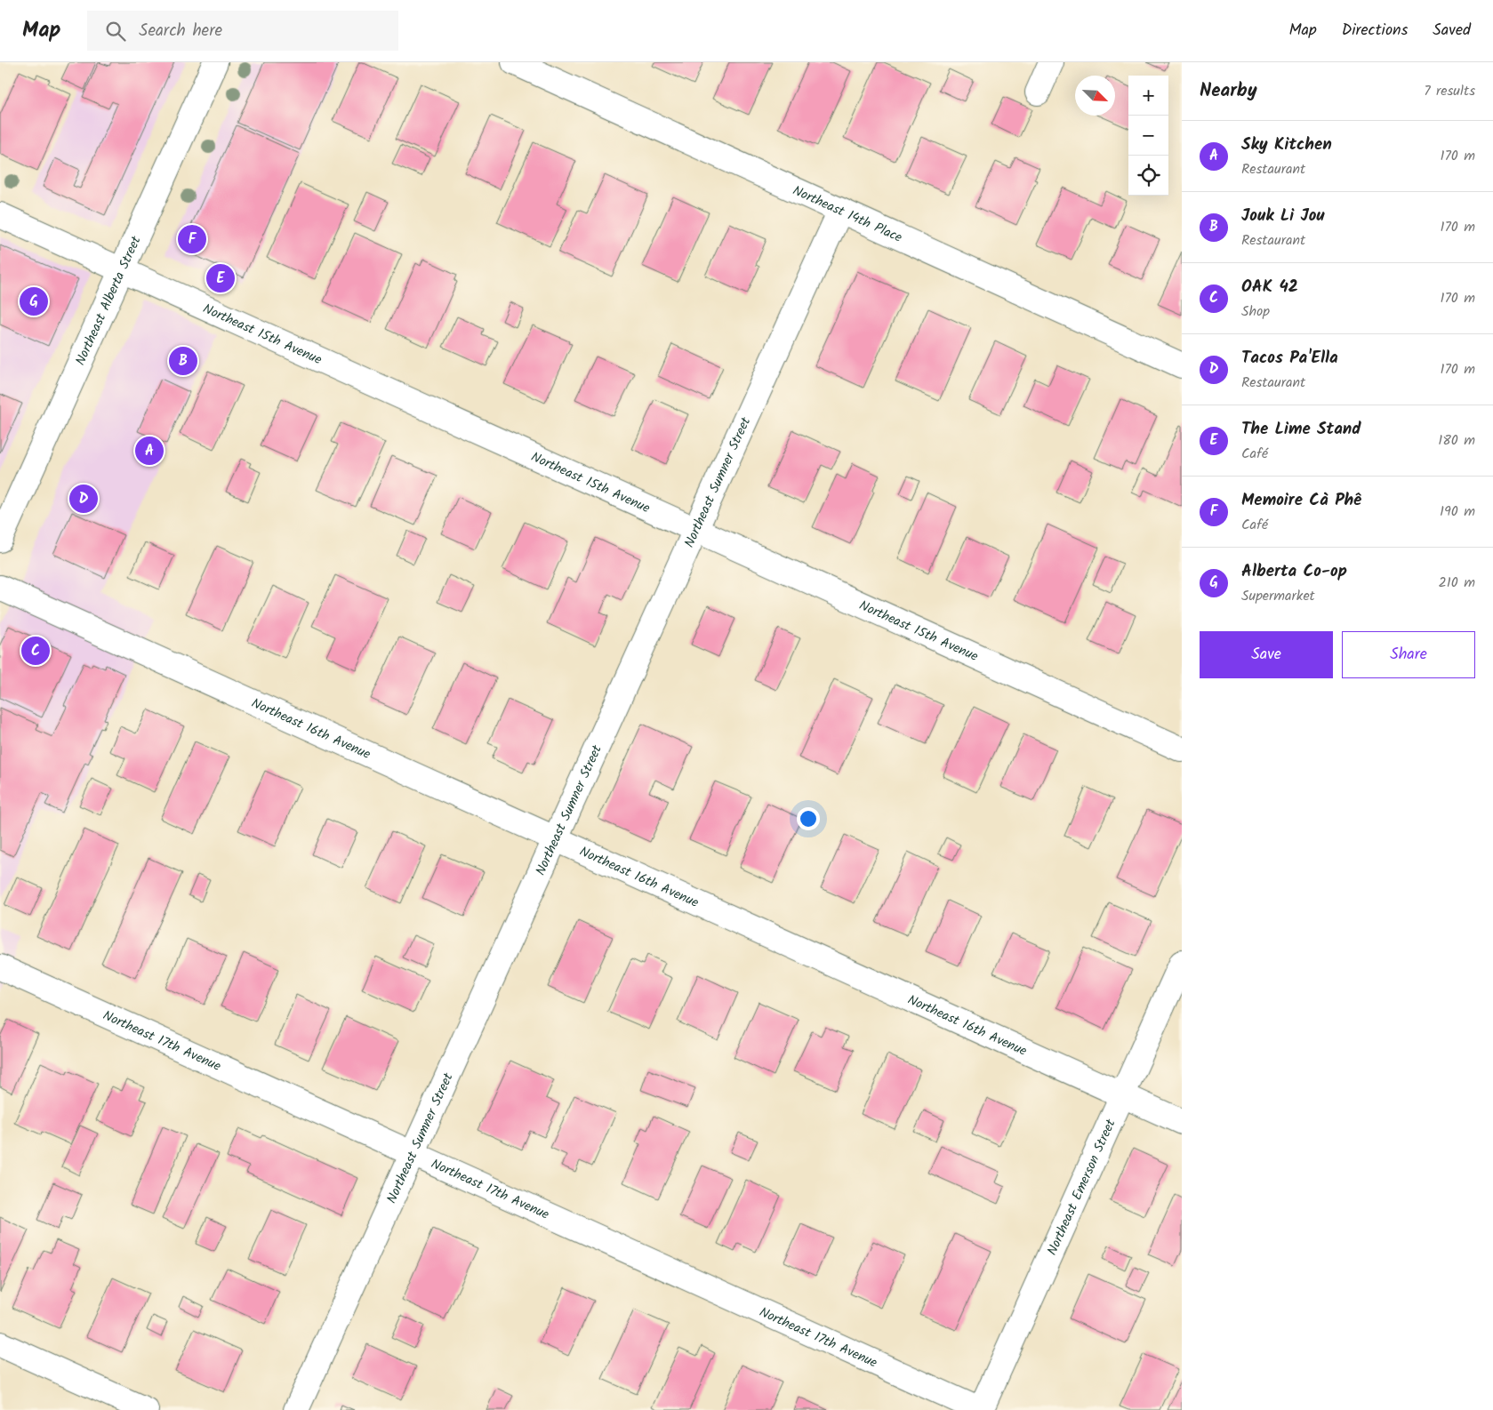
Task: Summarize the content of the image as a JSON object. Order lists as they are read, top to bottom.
{
  "streets": {
    "street": [
      "Northeast 14th Place",
      "Northeast Alberta Street",
      "Northeast 15th Avenue",
      "Northeast Sumner Street",
      "Northeast 16th Avenue",
      "Northeast 17th Avenue",
      "Northeast Emerson Street"
    ]
  },
  "crossings": [
    ["Northeast 14th Place", "Northeast Sumner Street"],
    ["Northeast Alberta Street", "Northeast 15th Avenue"],
    ["Northeast 15th Avenue", "Northeast Sumner Street"],
    ["Northeast Sumner Street", "Northeast 16th Avenue"],
    ["Northeast Sumner Street", "Northeast 17th Avenue"],
    ["Northeast 16th Avenue", "Northeast Emerson Street"],
    ["Northeast 17th Avenue", "Northeast Emerson Street"]
  ],
  "north": "bottom right",
  "page": {
    "header": "Map",
    "search": "Search here",
    "nav": ["Map", "Directions", "Saved"],
    "heading": ["Nearby", "7 results"],
    "map_buttons": ["+", "−"],
    "list": [
      {
        "mark": "A",
        "name": "Sky Kitchen",
        "note": "Restaurant",
        "value": "170 m"
      },
      {
        "mark": "B",
        "name": "Jouk Li Jou",
        "note": "Restaurant",
        "value": "170 m"
      },
      {
        "mark": "C",
        "name": "OAK 42",
        "note": "Shop",
        "value": "170 m"
      },
      {
        "mark": "D",
        "name": "Tacos Pa'Ella",
        "note": "Restaurant",
        "value": "170 m"
      },
      {
        "mark": "E",
        "name": "The Lime Stand",
        "note": "Café",
        "value": "180 m"
      },
      {
        "mark": "F",
        "name": "Memoire Cà Phê",
        "note": "Café",
        "value": "190 m"
      },
      {
        "mark": "G",
        "name": "Alberta Co-op",
        "note": "Supermarket",
        "value": "210 m"
      }
    ],
    "pins": [
      "F",
      "E",
      "G",
      "B",
      "A",
      "D",
      "C"
    ],
    "buttons": ["Save", "Share"]
  }
}
